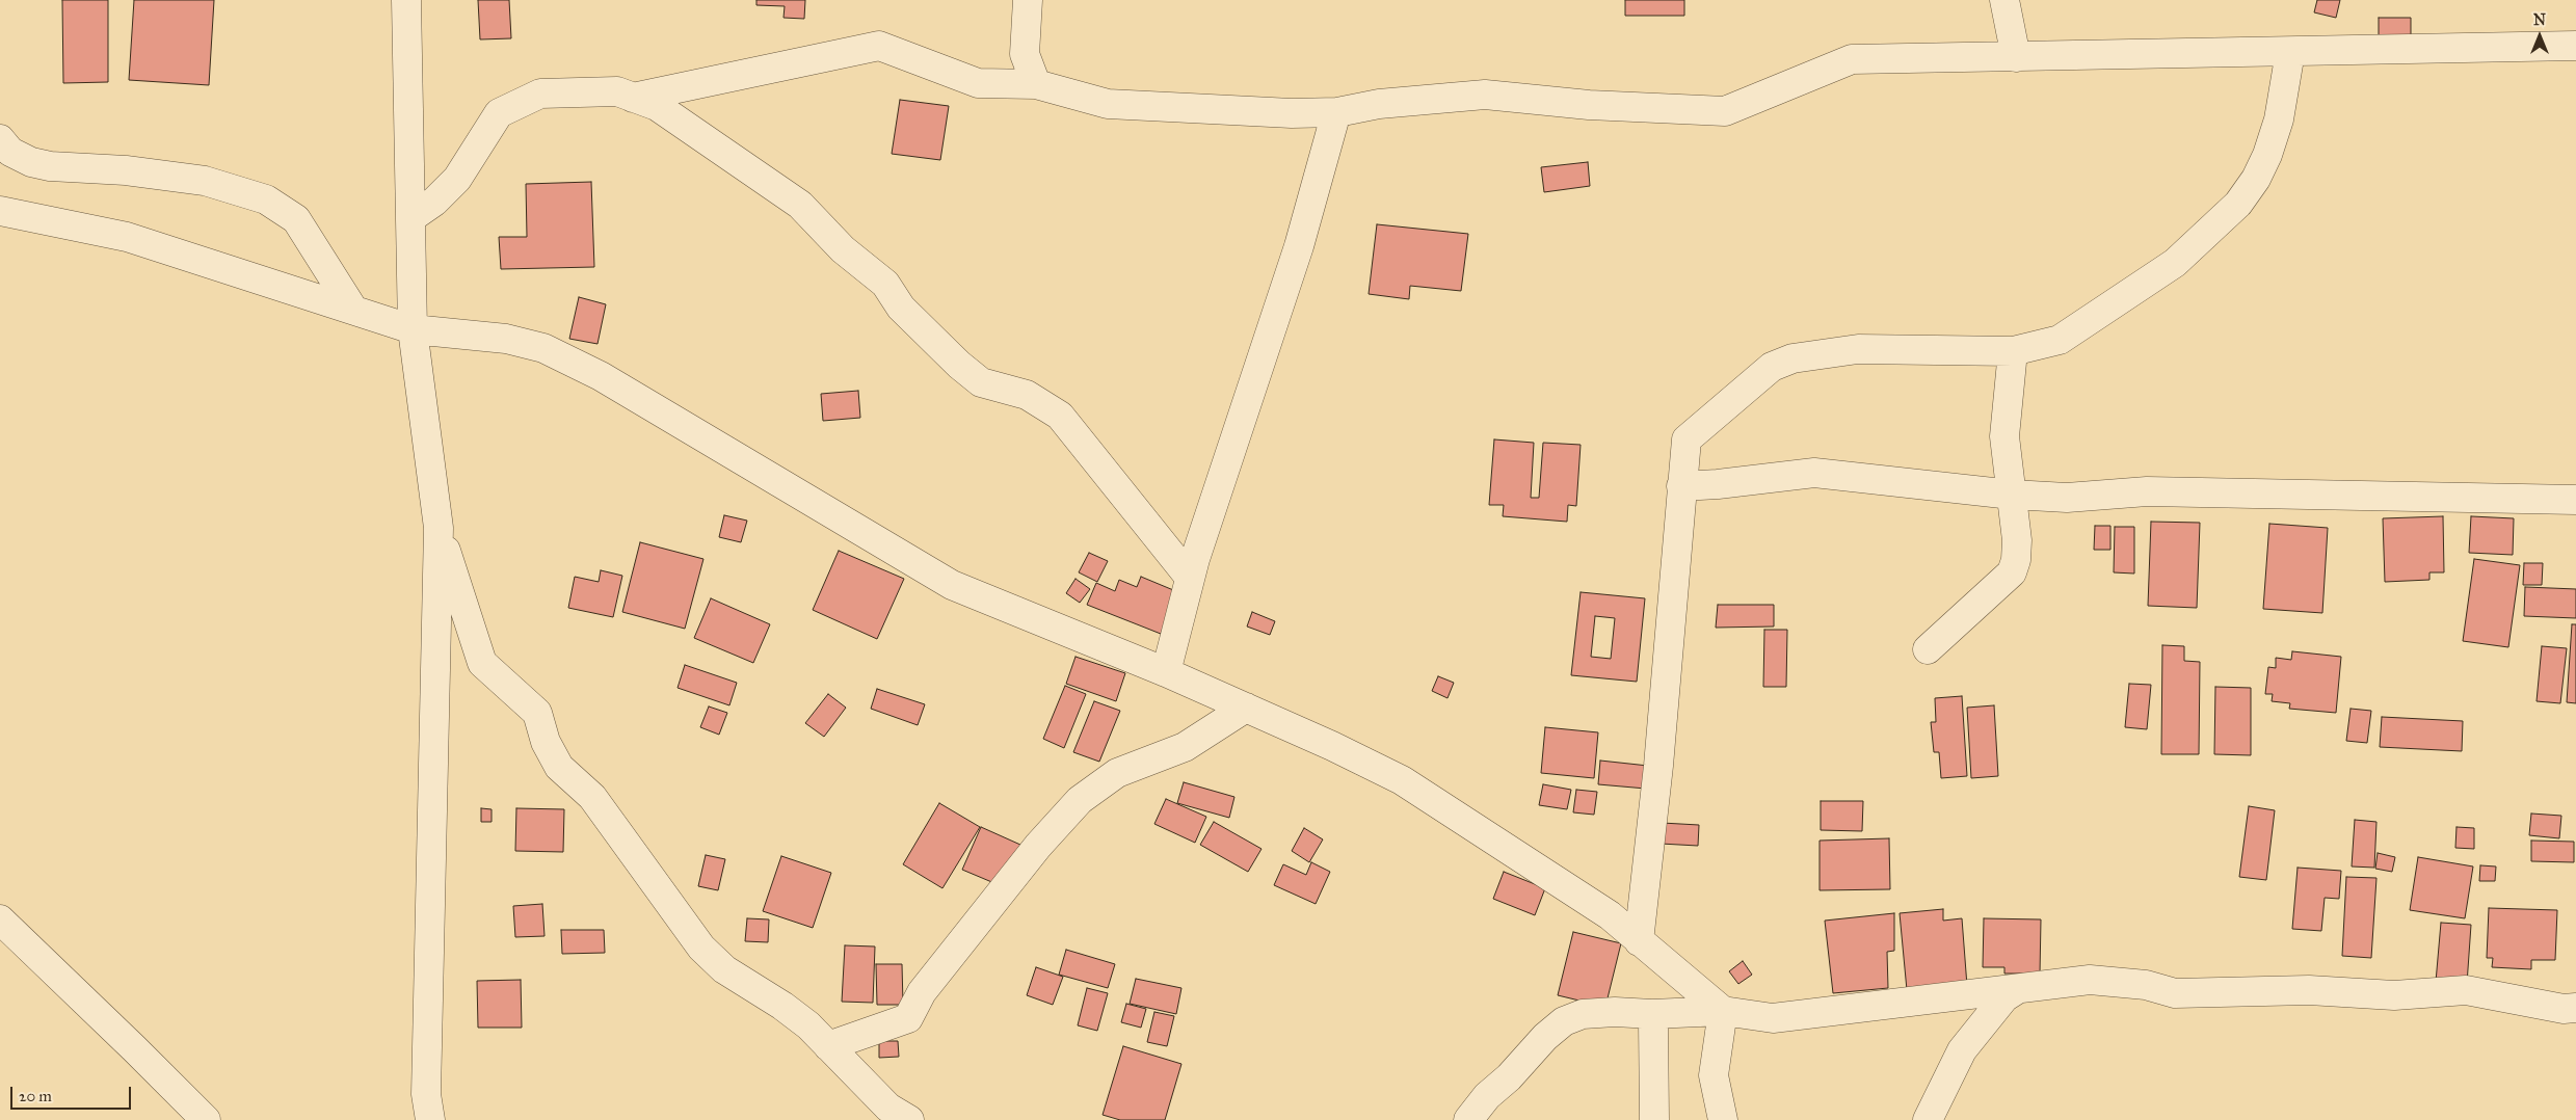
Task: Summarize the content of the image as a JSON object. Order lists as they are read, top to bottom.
{
  "scale_bar": "20 m",
  "north": "top"
}
